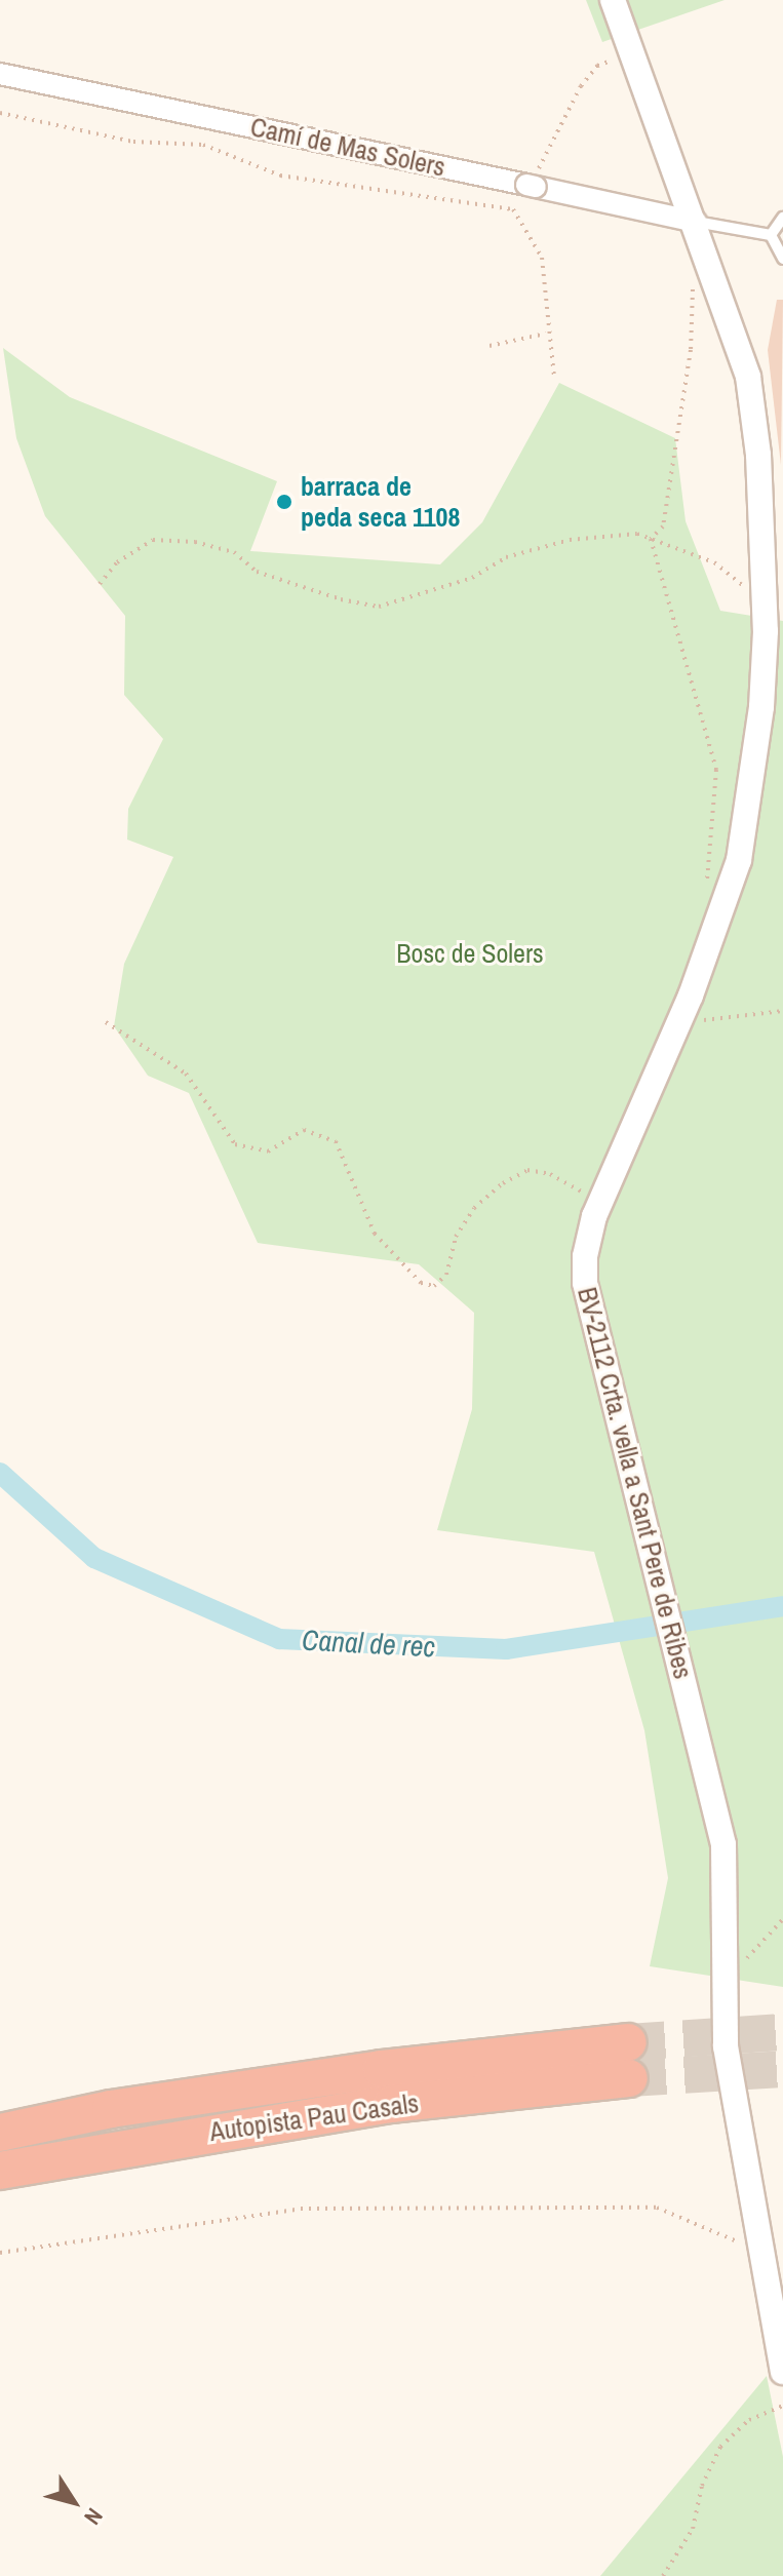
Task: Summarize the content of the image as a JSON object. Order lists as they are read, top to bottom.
{
  "streets": {
    "highway": ["Autopista Pau Casals"],
    "street": ["Camí de Mas Solers", "BV-2112 Crta. vella a Sant Pere de Ribes"]
  },
  "crossings": [
    ["Camí de Mas Solers", "BV-2112 Crta. vella a Sant Pere de Ribes"]
  ],
  "water": ["Canal de rec"],
  "parks": ["Bosc de Solers"],
  "places": ["barraca de peda seca 1108"],
  "north": "bottom right"
}
